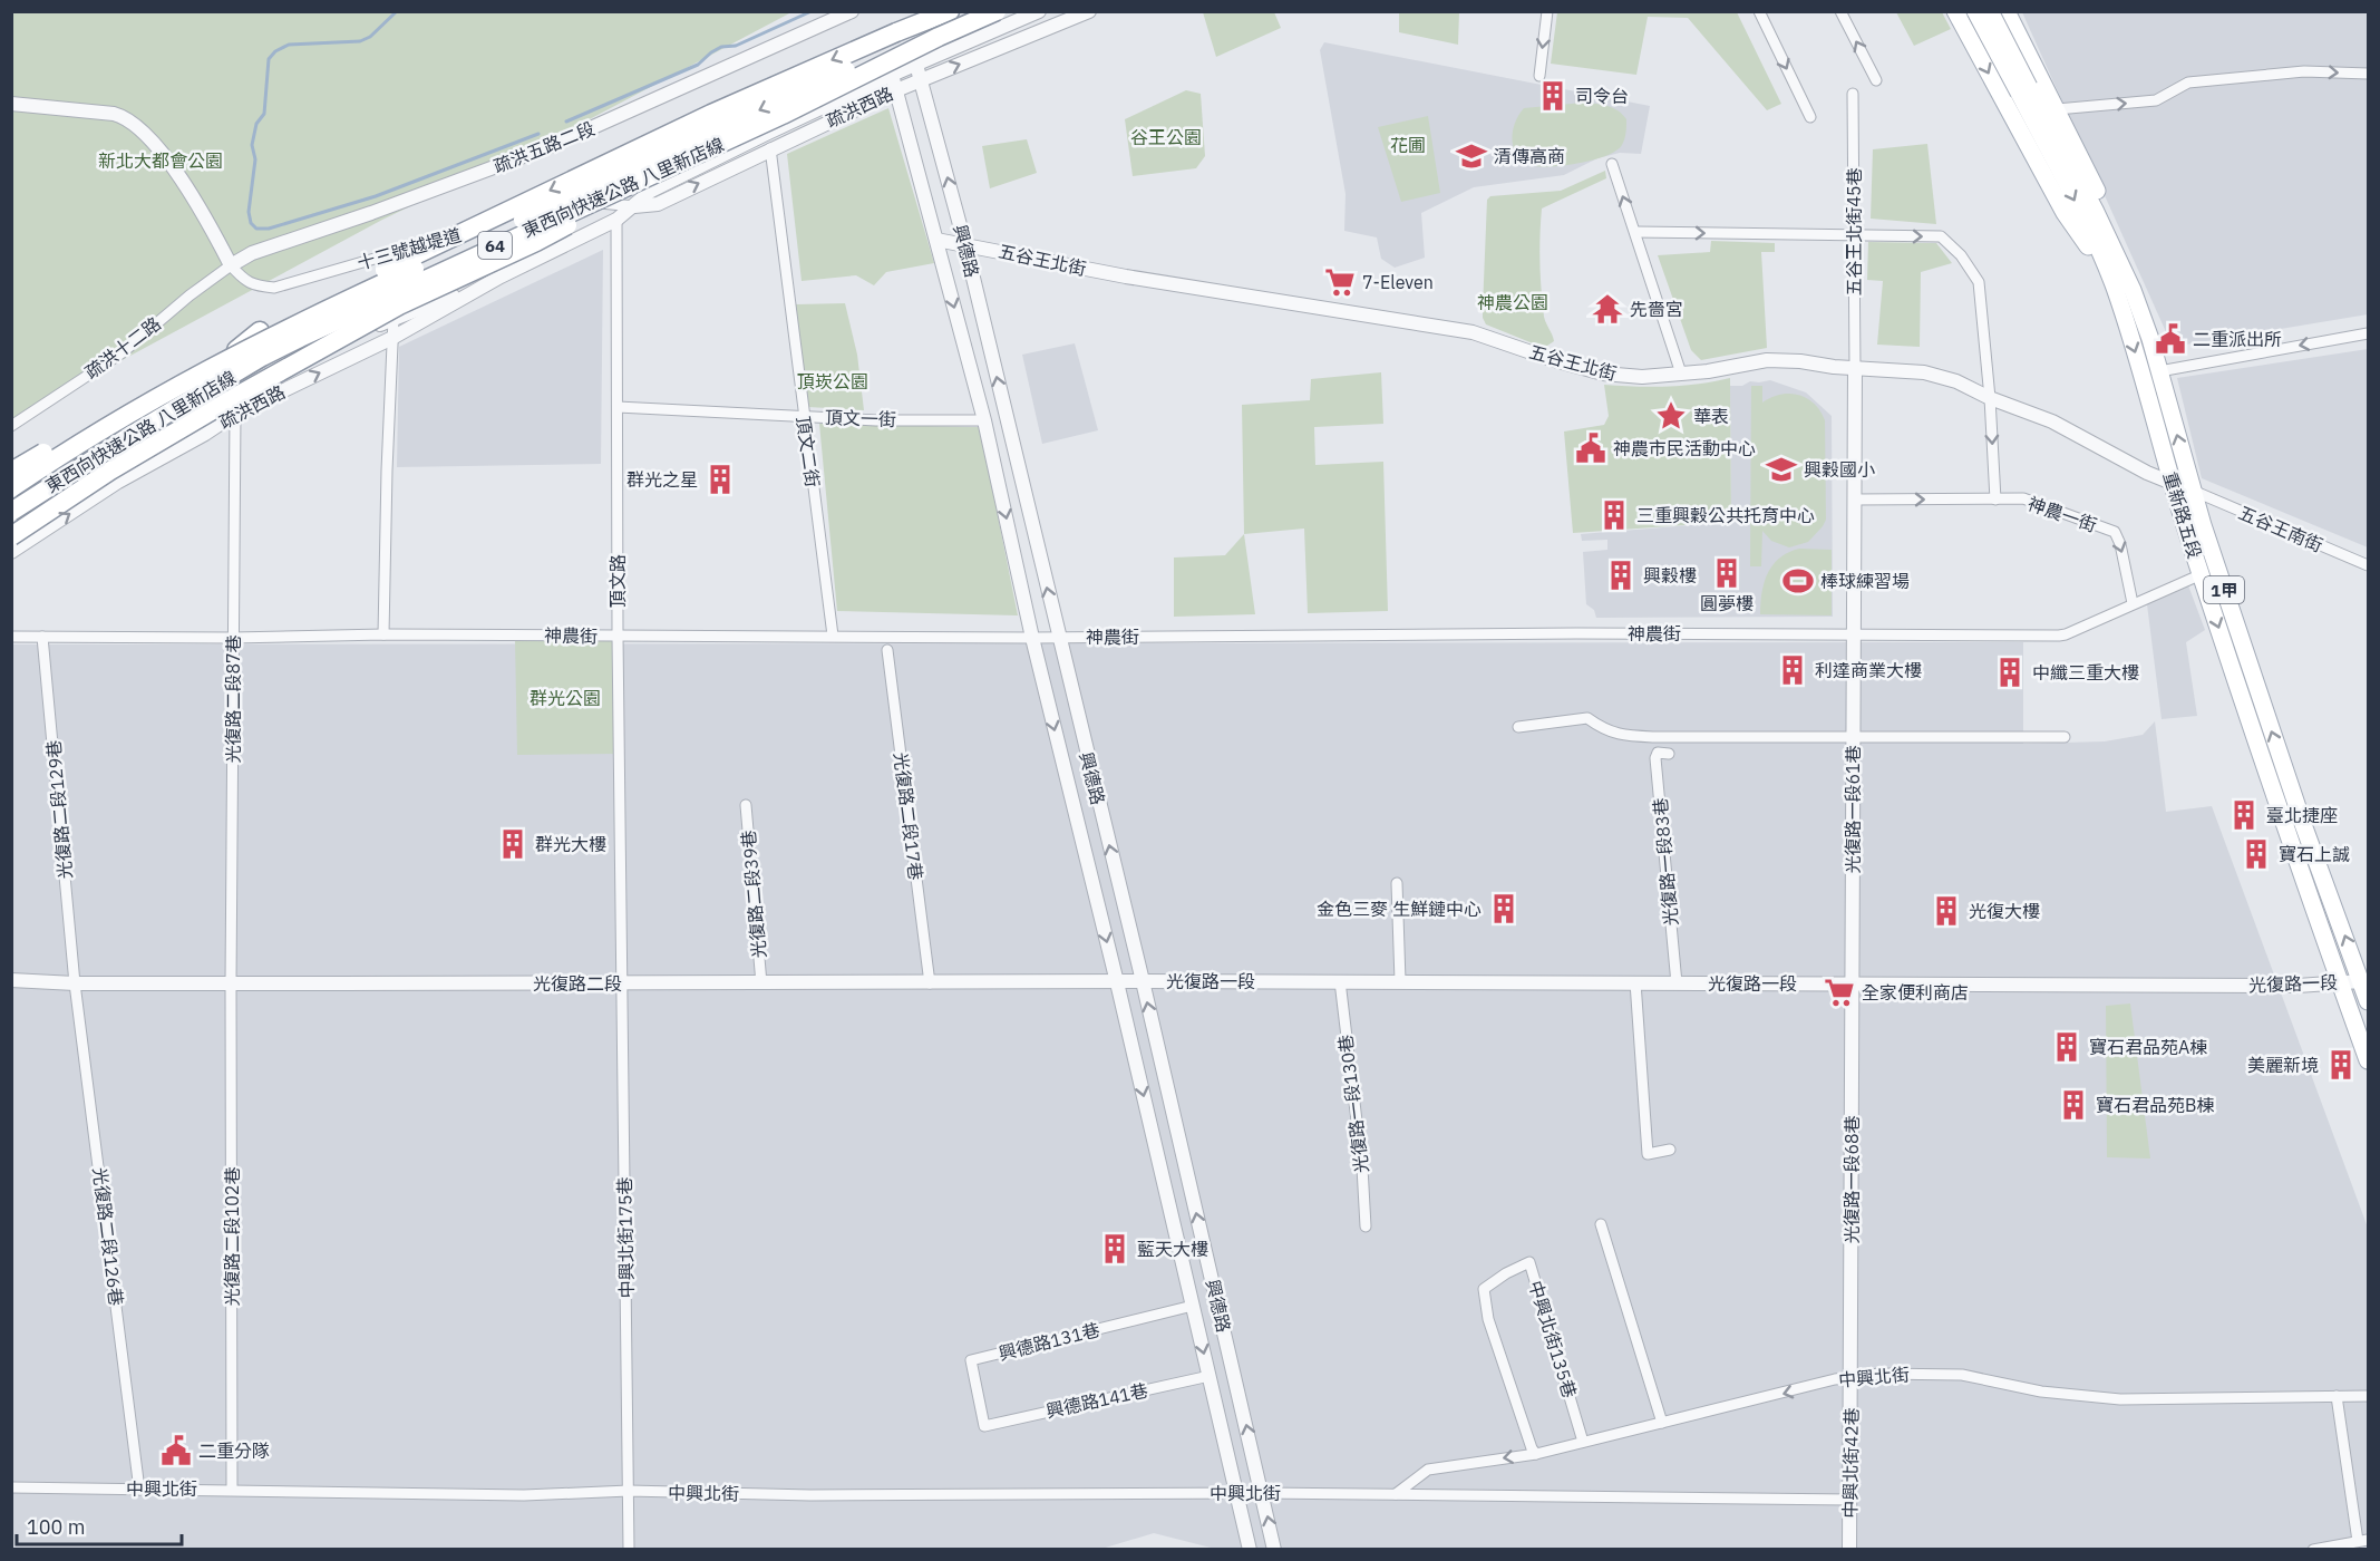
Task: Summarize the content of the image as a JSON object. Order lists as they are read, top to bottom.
{
  "streets": {
    "highway": ["東西向快速公路 八里新店線", "64"],
    "main road": ["重新路五段", "1甲"],
    "street": [
      "疏洪西路",
      "疏洪五路二段",
      "五谷王北街45巷",
      "十三號越堤道",
      "興德路",
      "五谷王北街",
      "疏洪十二路",
      "頂文一街",
      "頂文二街",
      "神農一街",
      "五谷王南街",
      "頂文路",
      "神農街",
      "光復路二段87巷",
      "光復路二段129巷",
      "光復路一段61巷",
      "光復路二段17巷",
      "光復路一段83巷",
      "光復路二段39巷",
      "光復路一段",
      "光復路二段",
      "光復路一段130巷",
      "光復路一段68巷",
      "光復路二段126巷",
      "光復路二段102巷",
      "中興北街175巷",
      "中興北街135巷",
      "興德路131巷",
      "中興北街",
      "興德路141巷",
      "中興北街42巷"
    ]
  },
  "crossings": [
    ["疏洪西路", "十三號越堤道"],
    ["疏洪西路", "興德路"],
    ["疏洪西路", "頂文二街"],
    ["疏洪西路", "頂文路"],
    ["疏洪西路", "光復路二段87巷"],
    ["疏洪五路二段", "十三號越堤道"],
    ["疏洪五路二段", "疏洪十二路"],
    ["五谷王北街45巷", "五谷王北街"],
    ["五谷王北街45巷", "光復路一段61巷"],
    ["十三號越堤道", "疏洪十二路"],
    ["興德路", "五谷王北街"],
    ["興德路", "頂文一街"],
    ["興德路", "神農街"],
    ["興德路", "光復路一段"],
    ["興德路", "光復路二段"],
    ["興德路", "興德路131巷"],
    ["興德路", "中興北街"],
    ["興德路", "興德路141巷"],
    ["五谷王北街", "重新路五段"],
    ["五谷王北街", "五谷王南街"],
    ["五谷王北街", "光復路一段61巷"],
    ["頂文一街", "頂文二街"],
    ["頂文一街", "頂文路"],
    ["頂文二街", "神農街"],
    ["神農一街", "神農街"],
    ["神農一街", "光復路一段61巷"],
    ["重新路五段", "五谷王南街"],
    ["重新路五段", "1甲"],
    ["重新路五段", "神農街"],
    ["重新路五段", "光復路一段"],
    ["頂文路", "神農街"],
    ["頂文路", "光復路二段"],
    ["頂文路", "中興北街175巷"],
    ["神農街", "光復路二段87巷"],
    ["神農街", "光復路二段129巷"],
    ["神農街", "光復路一段61巷"],
    ["光復路二段87巷", "光復路二段"],
    ["光復路二段87巷", "光復路二段102巷"],
    ["光復路二段129巷", "光復路二段"],
    ["光復路二段129巷", "光復路二段126巷"],
    ["光復路一段61巷", "光復路一段"],
    ["光復路一段61巷", "光復路一段68巷"],
    ["光復路二段17巷", "光復路二段"],
    ["光復路一段83巷", "光復路一段"],
    ["光復路二段39巷", "光復路二段"],
    ["光復路一段", "光復路二段"],
    ["光復路一段", "光復路一段130巷"],
    ["光復路一段", "光復路一段68巷"],
    ["光復路二段", "光復路二段126巷"],
    ["光復路二段", "光復路二段102巷"],
    ["光復路二段", "中興北街175巷"],
    ["光復路一段68巷", "中興北街"],
    ["光復路一段68巷", "中興北街42巷"],
    ["光復路二段126巷", "中興北街"],
    ["光復路二段102巷", "中興北街"],
    ["中興北街175巷", "中興北街"],
    ["中興北街135巷", "中興北街"],
    ["興德路131巷", "興德路141巷"],
    ["中興北街", "中興北街42巷"]
  ],
  "one_way": ["神農一街"],
  "parks": [
    "谷王公園",
    "花圃",
    "新北大都會公園",
    "神農公園",
    "頂崁公園",
    "群光公園"
  ],
  "places": {
    "building": [
      "司令台",
      "群光之星",
      "三重興穀公共托育中心",
      "圓夢樓",
      "興穀樓",
      "利達商業大樓",
      "中纖三重大樓",
      "臺北捷座",
      "群光大樓",
      "寶石上誠",
      "金色三麥 生鮮鏈中心",
      "光復大樓",
      "寶石君品苑A棟",
      "美麗新境",
      "寶石君品苑B棟",
      "藍天大樓"
    ],
    "school or university": ["清傳高商", "興穀國小"],
    "supermarket": ["7-Eleven", "全家便利商店"],
    "temple": ["先嗇宮"],
    "public building": ["二重派出所", "神農市民活動中心", "二重分隊"],
    "place": ["華表"],
    "sports": ["棒球練習場"]
  },
  "scale_bar": "100 m"
}
